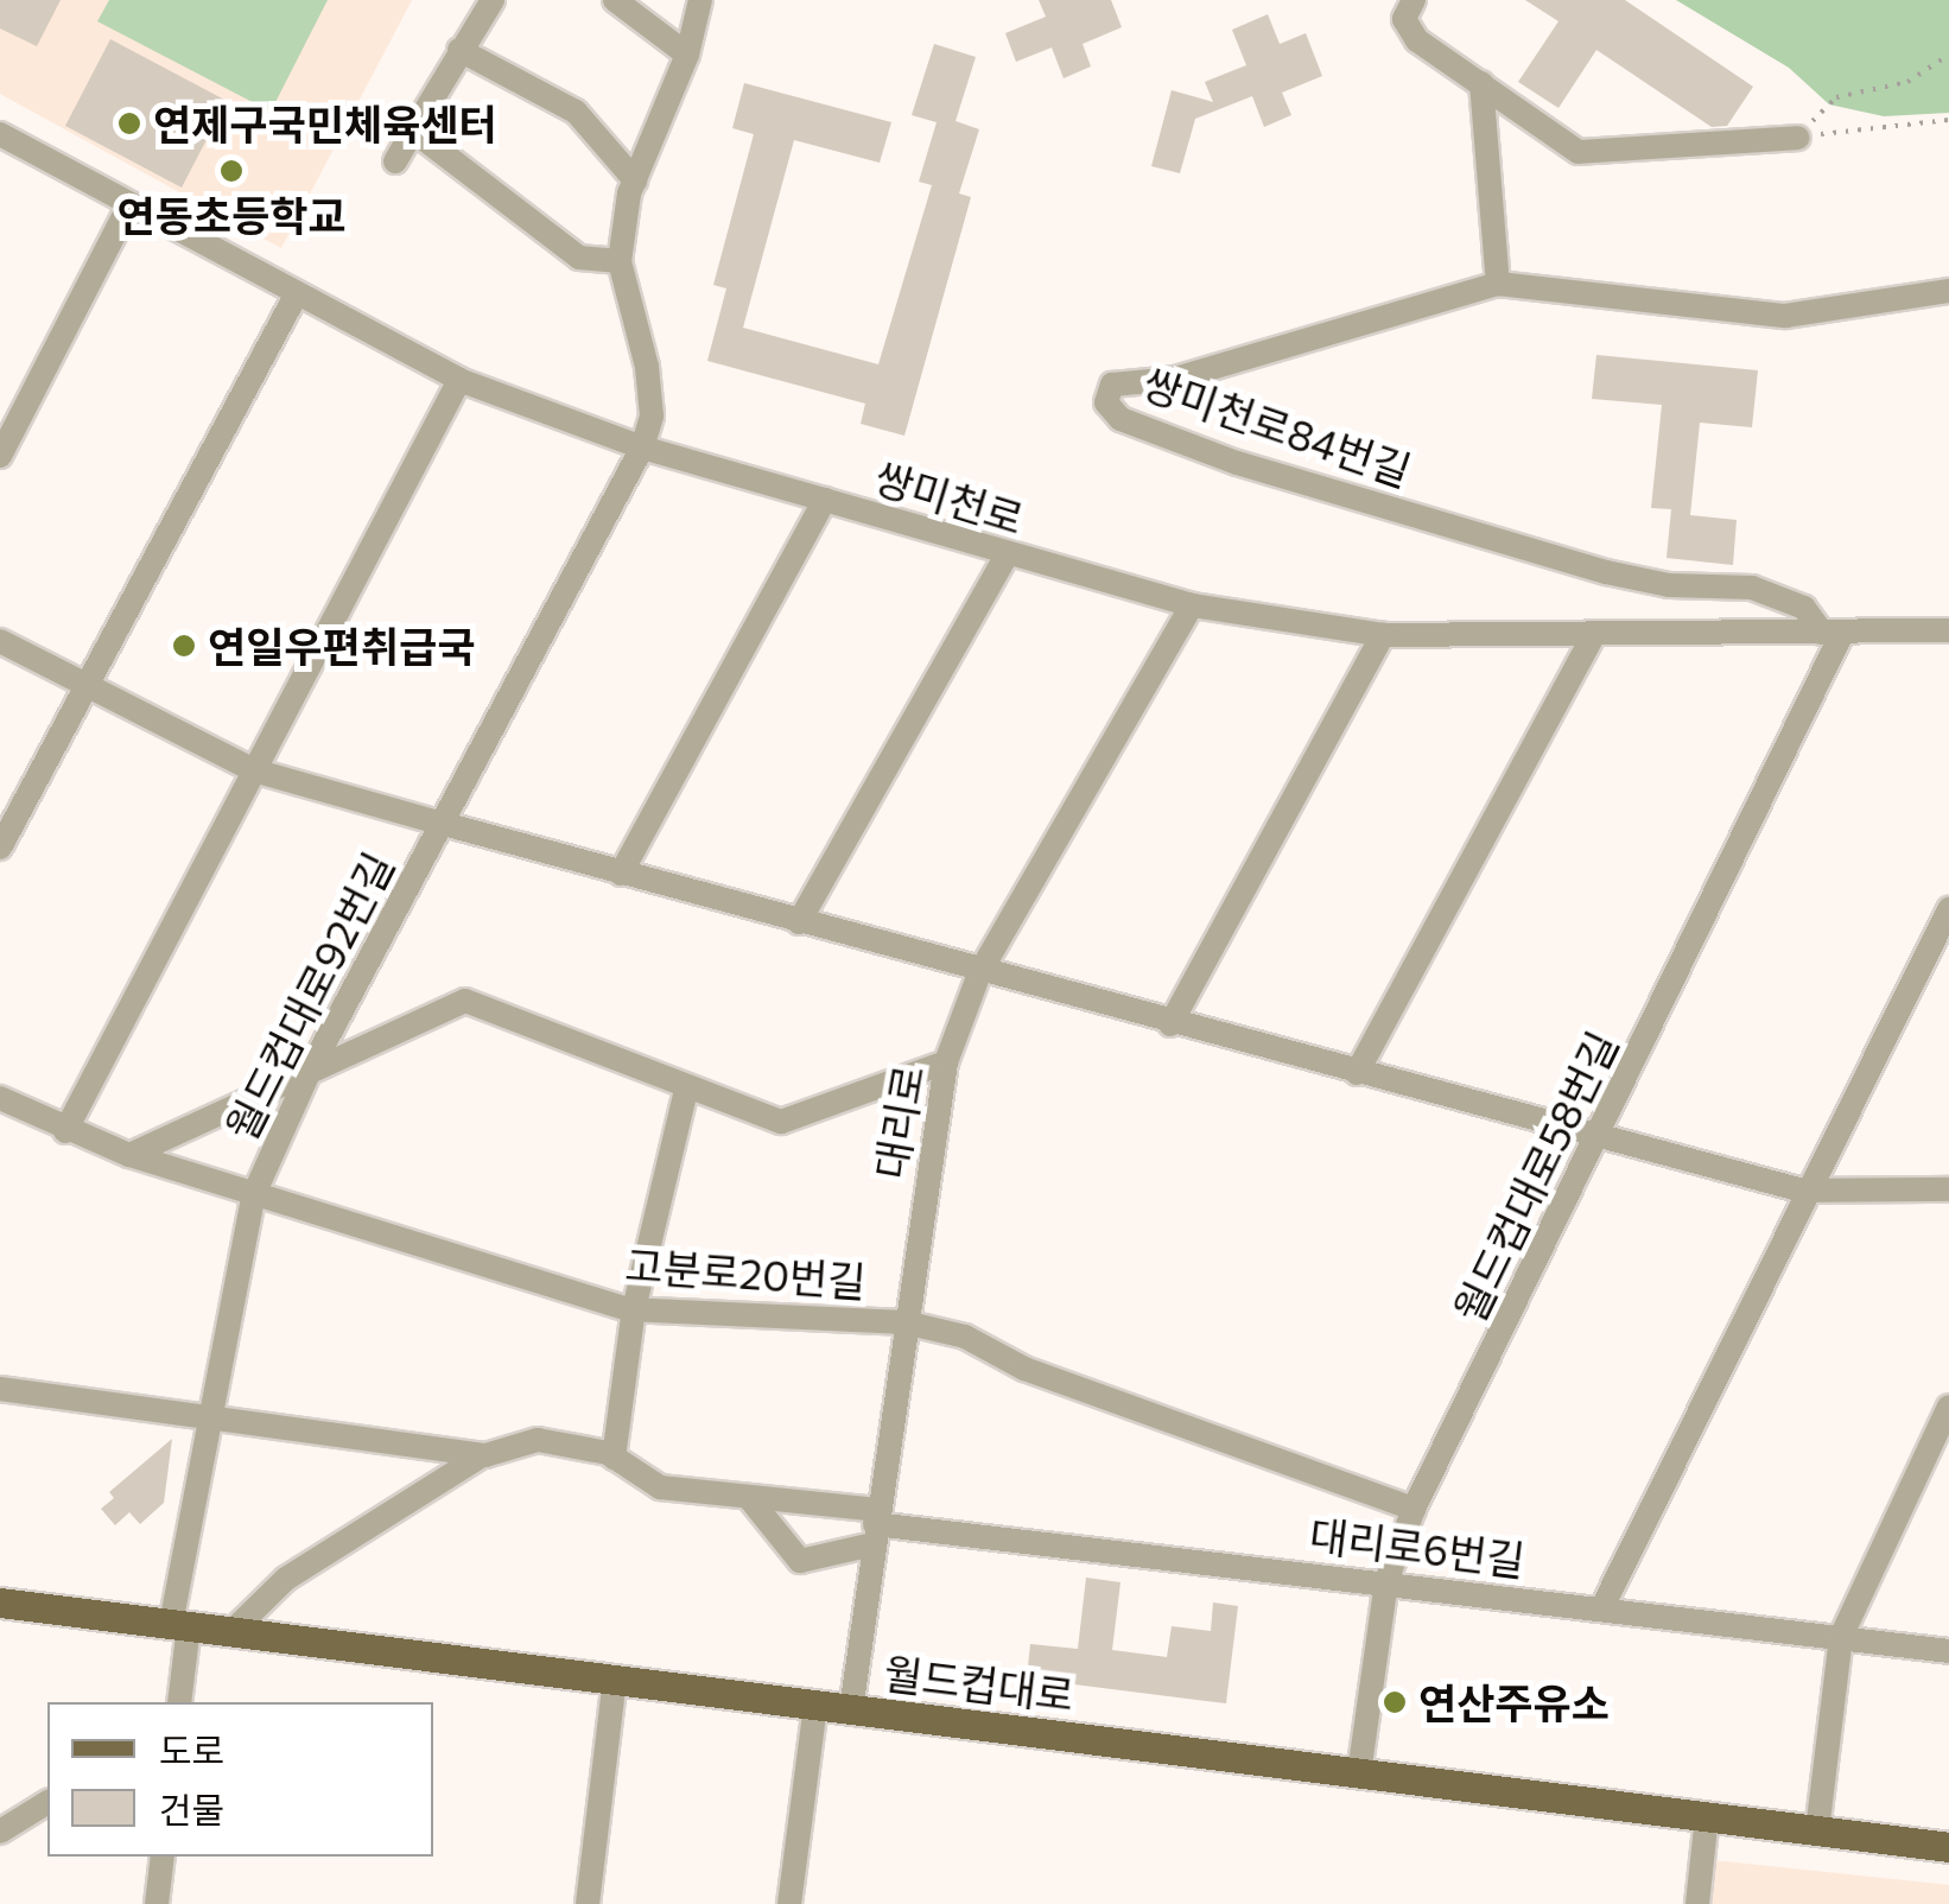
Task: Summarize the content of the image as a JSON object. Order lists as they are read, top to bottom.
{
  "streets": {
    "main road": ["월드컵대로"],
    "street": [
      "쌍미천로84번길",
      "쌍미천로",
      "월드컵대로92번길",
      "대리로",
      "월드컵대로58번길",
      "고분로20번길",
      "대리로6번길"
    ]
  },
  "crossings": [
    ["쌍미천로84번길", "쌍미천로"],
    ["쌍미천로84번길", "월드컵대로58번길"],
    ["쌍미천로", "월드컵대로92번길"],
    ["쌍미천로", "대리로"],
    ["쌍미천로", "월드컵대로58번길"],
    ["월드컵대로92번길", "고분로20번길"],
    ["월드컵대로92번길", "월드컵대로"],
    ["대리로", "고분로20번길"],
    ["대리로", "대리로6번길"],
    ["대리로", "월드컵대로"],
    ["월드컵대로58번길", "고분로20번길"],
    ["월드컵대로58번길", "대리로6번길"],
    ["월드컵대로58번길", "월드컵대로"]
  ],
  "places": [
    "연제구국민체육센터",
    "연동초등학교",
    "연일우편취급국",
    "연산주유소"
  ],
  "legend": ["도로", "건물"]
}
